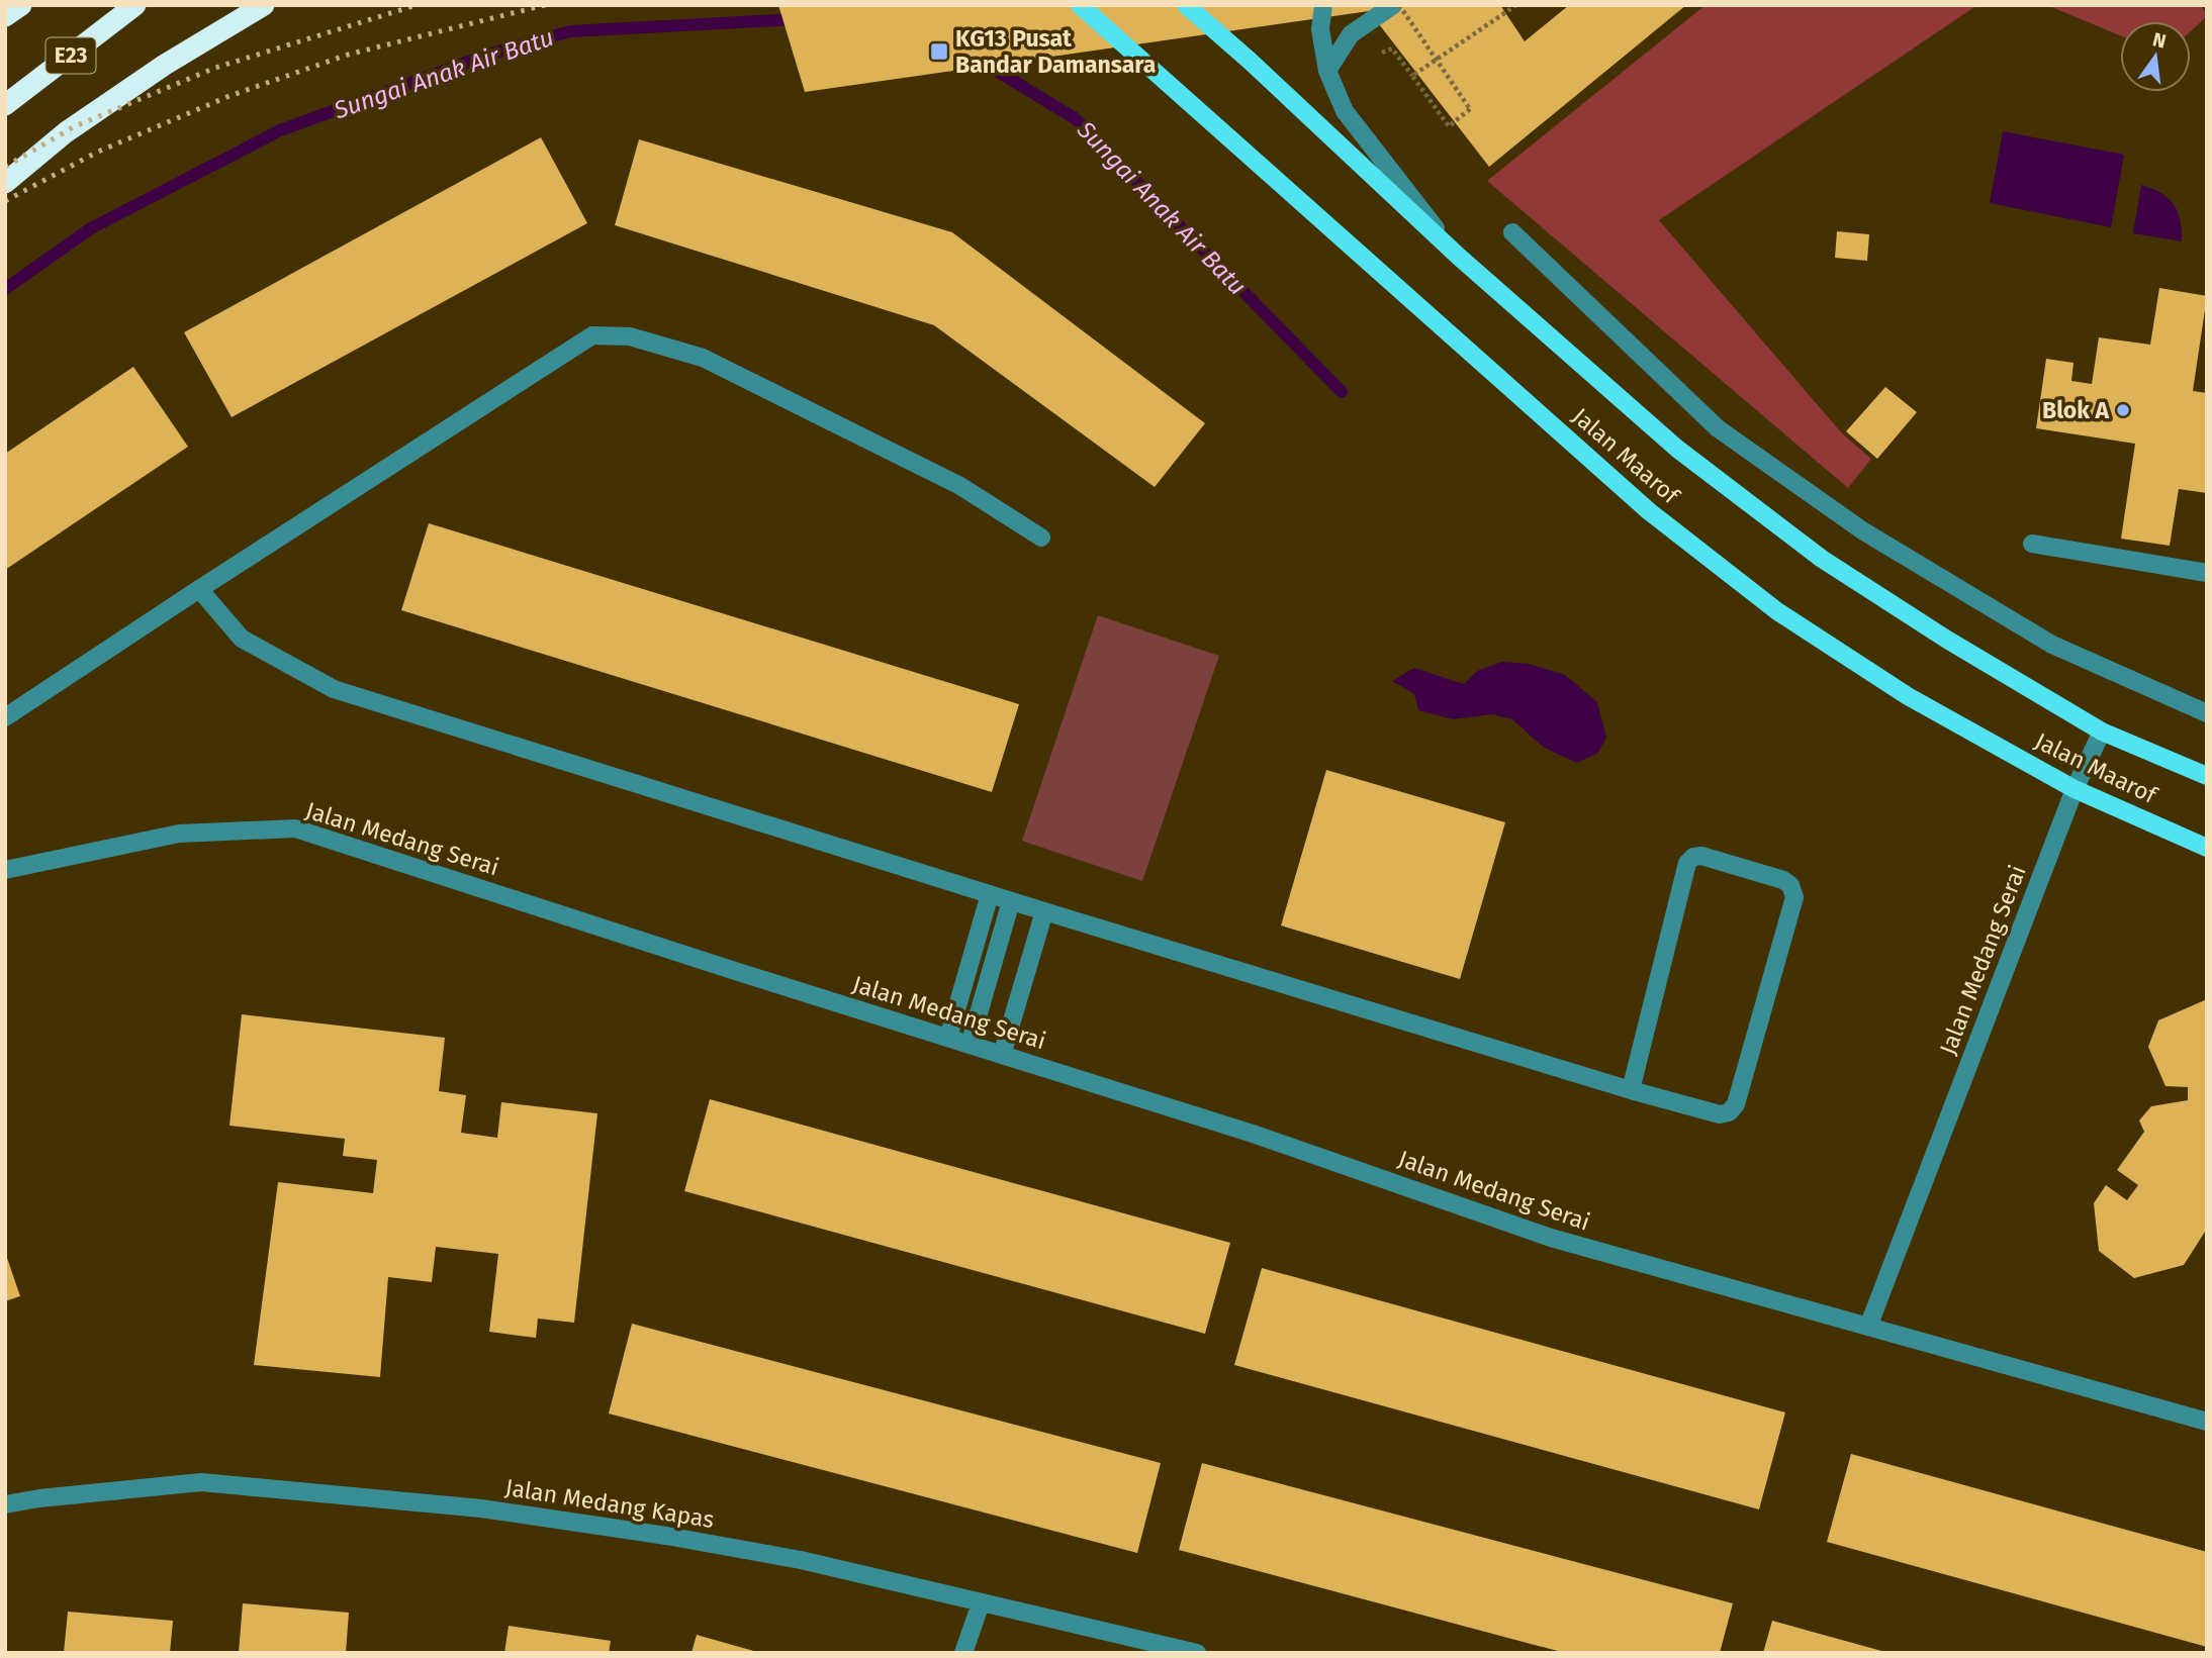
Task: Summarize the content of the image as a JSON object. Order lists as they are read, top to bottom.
{
  "streets": {
    "highway": ["E23"],
    "main road": ["Jalan Maarof"],
    "street": ["Jalan Medang Serai", "Jalan Medang Kapas"]
  },
  "crossings": [
    ["Jalan Maarof", "Jalan Medang Serai"]
  ],
  "water": ["Sungai Anak Air Batu"],
  "places": {
    "transit": ["KG13 Pusat Bandar Damansara"],
    "other": ["Blok A"]
  },
  "north": "top"
}
